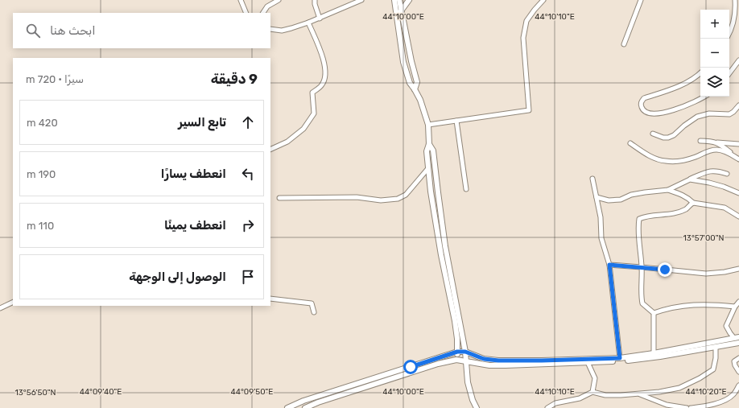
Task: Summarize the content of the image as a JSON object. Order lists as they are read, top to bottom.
{
  "page": {
    "map_buttons": ["+", "−"],
    "search": "ابحث هنا",
    "heading": ["9 دقيقة", "سيرًا · 720 m"],
    "list": [
      ["تابع السير", "420 m"],
      ["انعطف يسارًا", "190 m"],
      ["انعطف يمينًا", "110 m"],
      "الوصول إلى الوجهة"
    ]
  },
  "coordinates": [
    "44°10'00\"E",
    "44°10'10\"E",
    "13°57'00\"N",
    "44°09'40\"E",
    "44°09'50\"E",
    "44°10'20\"E",
    "13°56'50\"N"
  ]
}
